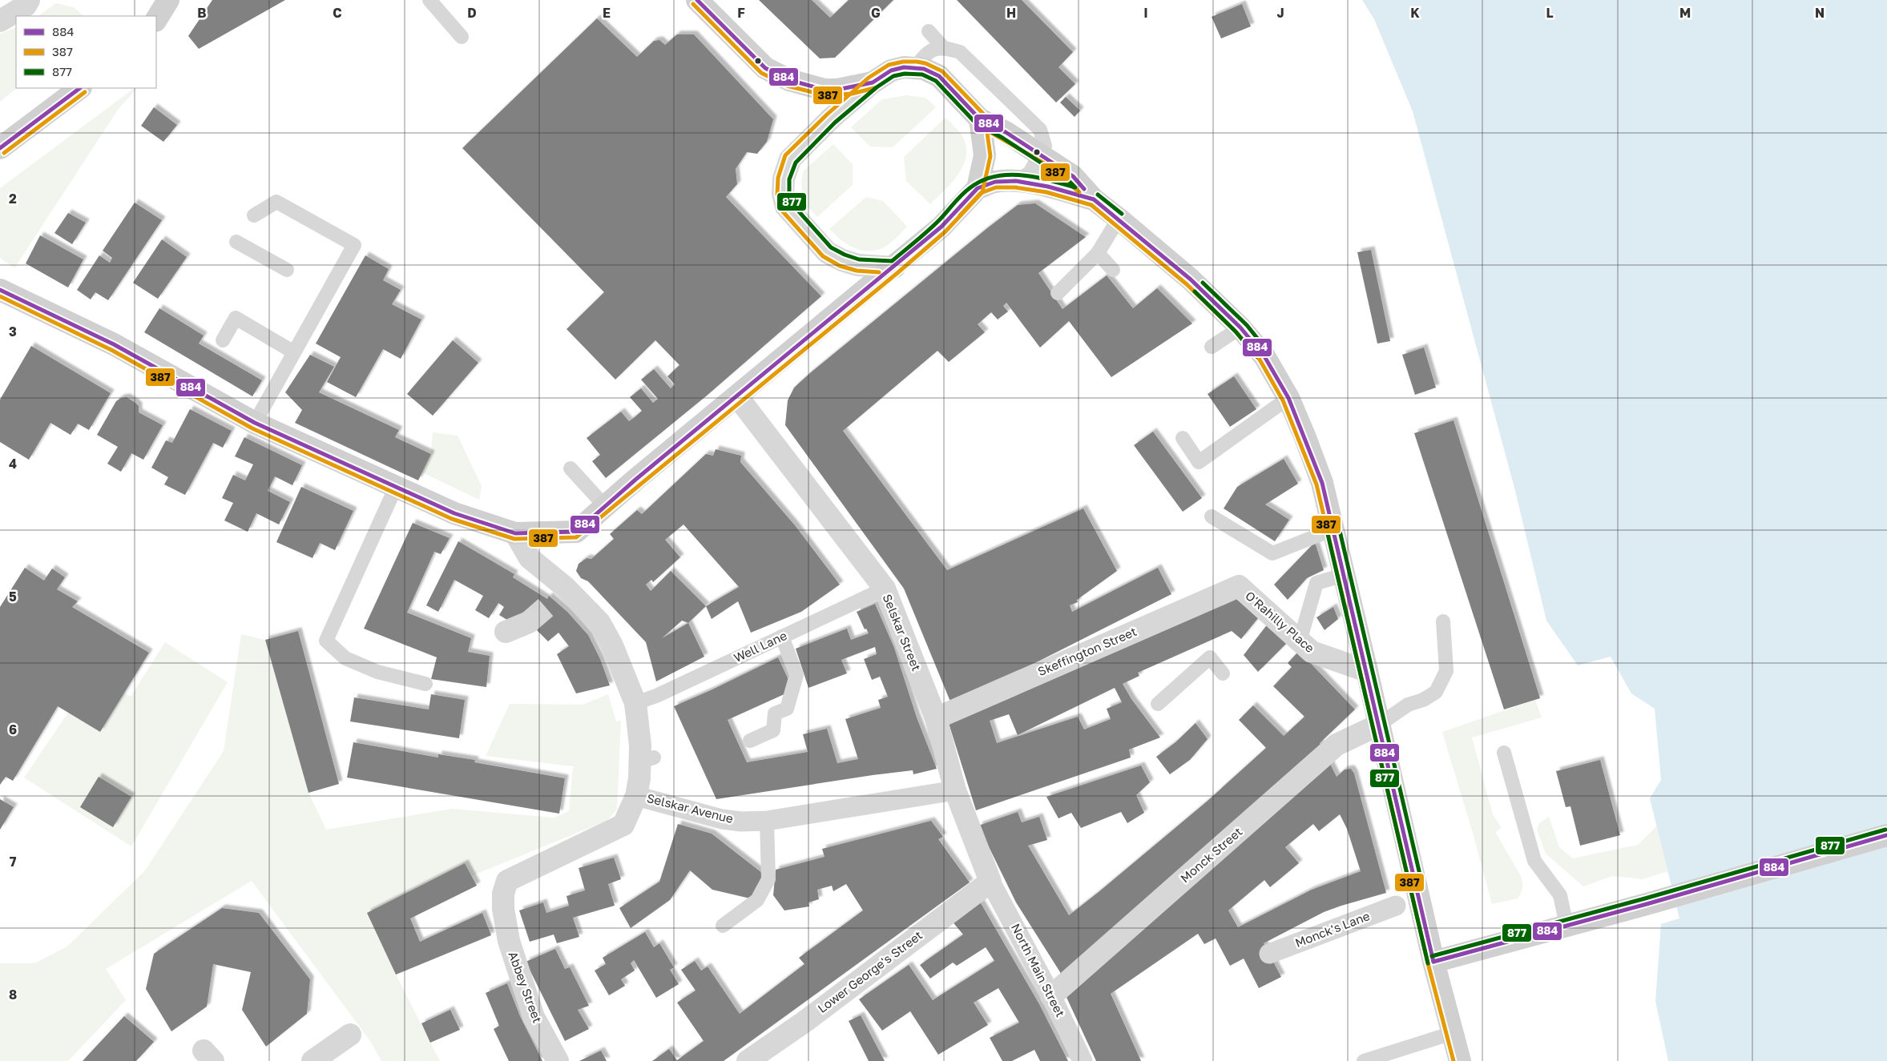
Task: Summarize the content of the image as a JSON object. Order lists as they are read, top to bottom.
{
  "streets": {
    "street": [
      "O'Rahilly Place",
      "Selskar Street",
      "Skeffington Street",
      "Selskar Avenue",
      "Monck Street",
      "Monck's Lane",
      "North Main Street",
      "Lower George's Street",
      "Abbey Street"
    ],
    "lane": ["Well Lane"]
  },
  "crossings": [
    ["O'Rahilly Place", "Skeffington Street"],
    ["Selskar Street", "Well Lane"],
    ["Selskar Street", "Skeffington Street"],
    ["Selskar Street", "Selskar Avenue"],
    ["Selskar Street", "North Main Street"],
    ["Selskar Street", "Lower George's Street"],
    ["Selskar Avenue", "Abbey Street"],
    ["Monck Street", "North Main Street"],
    ["North Main Street", "Lower George's Street"]
  ],
  "lines": ["transit line 884", "transit line 387", "transit line 877"],
  "legend": ["884", "387", "877"],
  "grid": {
    "columns": [
      "B",
      "C",
      "D",
      "E",
      "F",
      "G",
      "H",
      "I",
      "J",
      "K",
      "L",
      "M",
      "N"
    ],
    "rows": [
      "2",
      "3",
      "4",
      "5",
      "6",
      "7",
      "8"
    ]
  }
}
